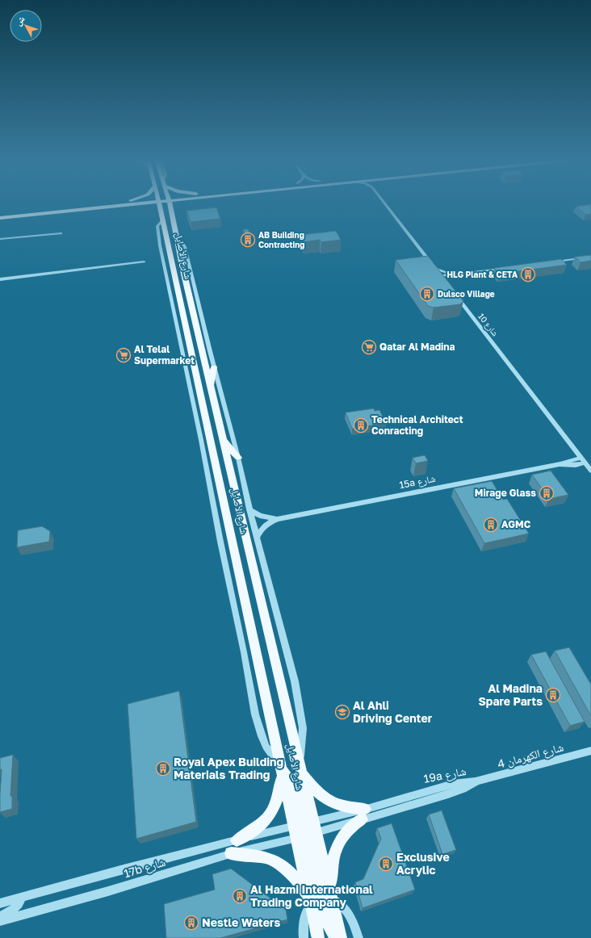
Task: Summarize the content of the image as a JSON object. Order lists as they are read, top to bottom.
{
  "streets": {
    "main road": ["شارع الأصايل"],
    "street": [
      "شارع 10",
      "15a شارع",
      "شارع الكهرمان 4",
      "19a شارع",
      "17b شارع"
    ]
  },
  "crossings": [
    ["شارع الأصايل", "19a شارع"],
    ["شارع الأصايل", "17b شارع"],
    ["شارع 10", "15a شارع"],
    ["شارع الكهرمان 4", "19a شارع"],
    ["19a شارع", "17b شارع"]
  ],
  "places": {
    "building": [
      "AB Building Contracting",
      "HLG Plant & CETA",
      "Dulsco Village",
      "Technical Architect Conracting",
      "Mirage Glass",
      "AGMC",
      "Al Madina Spare Parts",
      "Royal Apex Building Materials Trading",
      "Exclusive Acrylic",
      "Al Hazmi International Trading Company",
      "Nestle Waters"
    ],
    "supermarket": ["Qatar Al Madina", "Al Telal Supermarket"],
    "school or university": ["Al Ahli Driving Center"]
  },
  "north": "top left"
}
